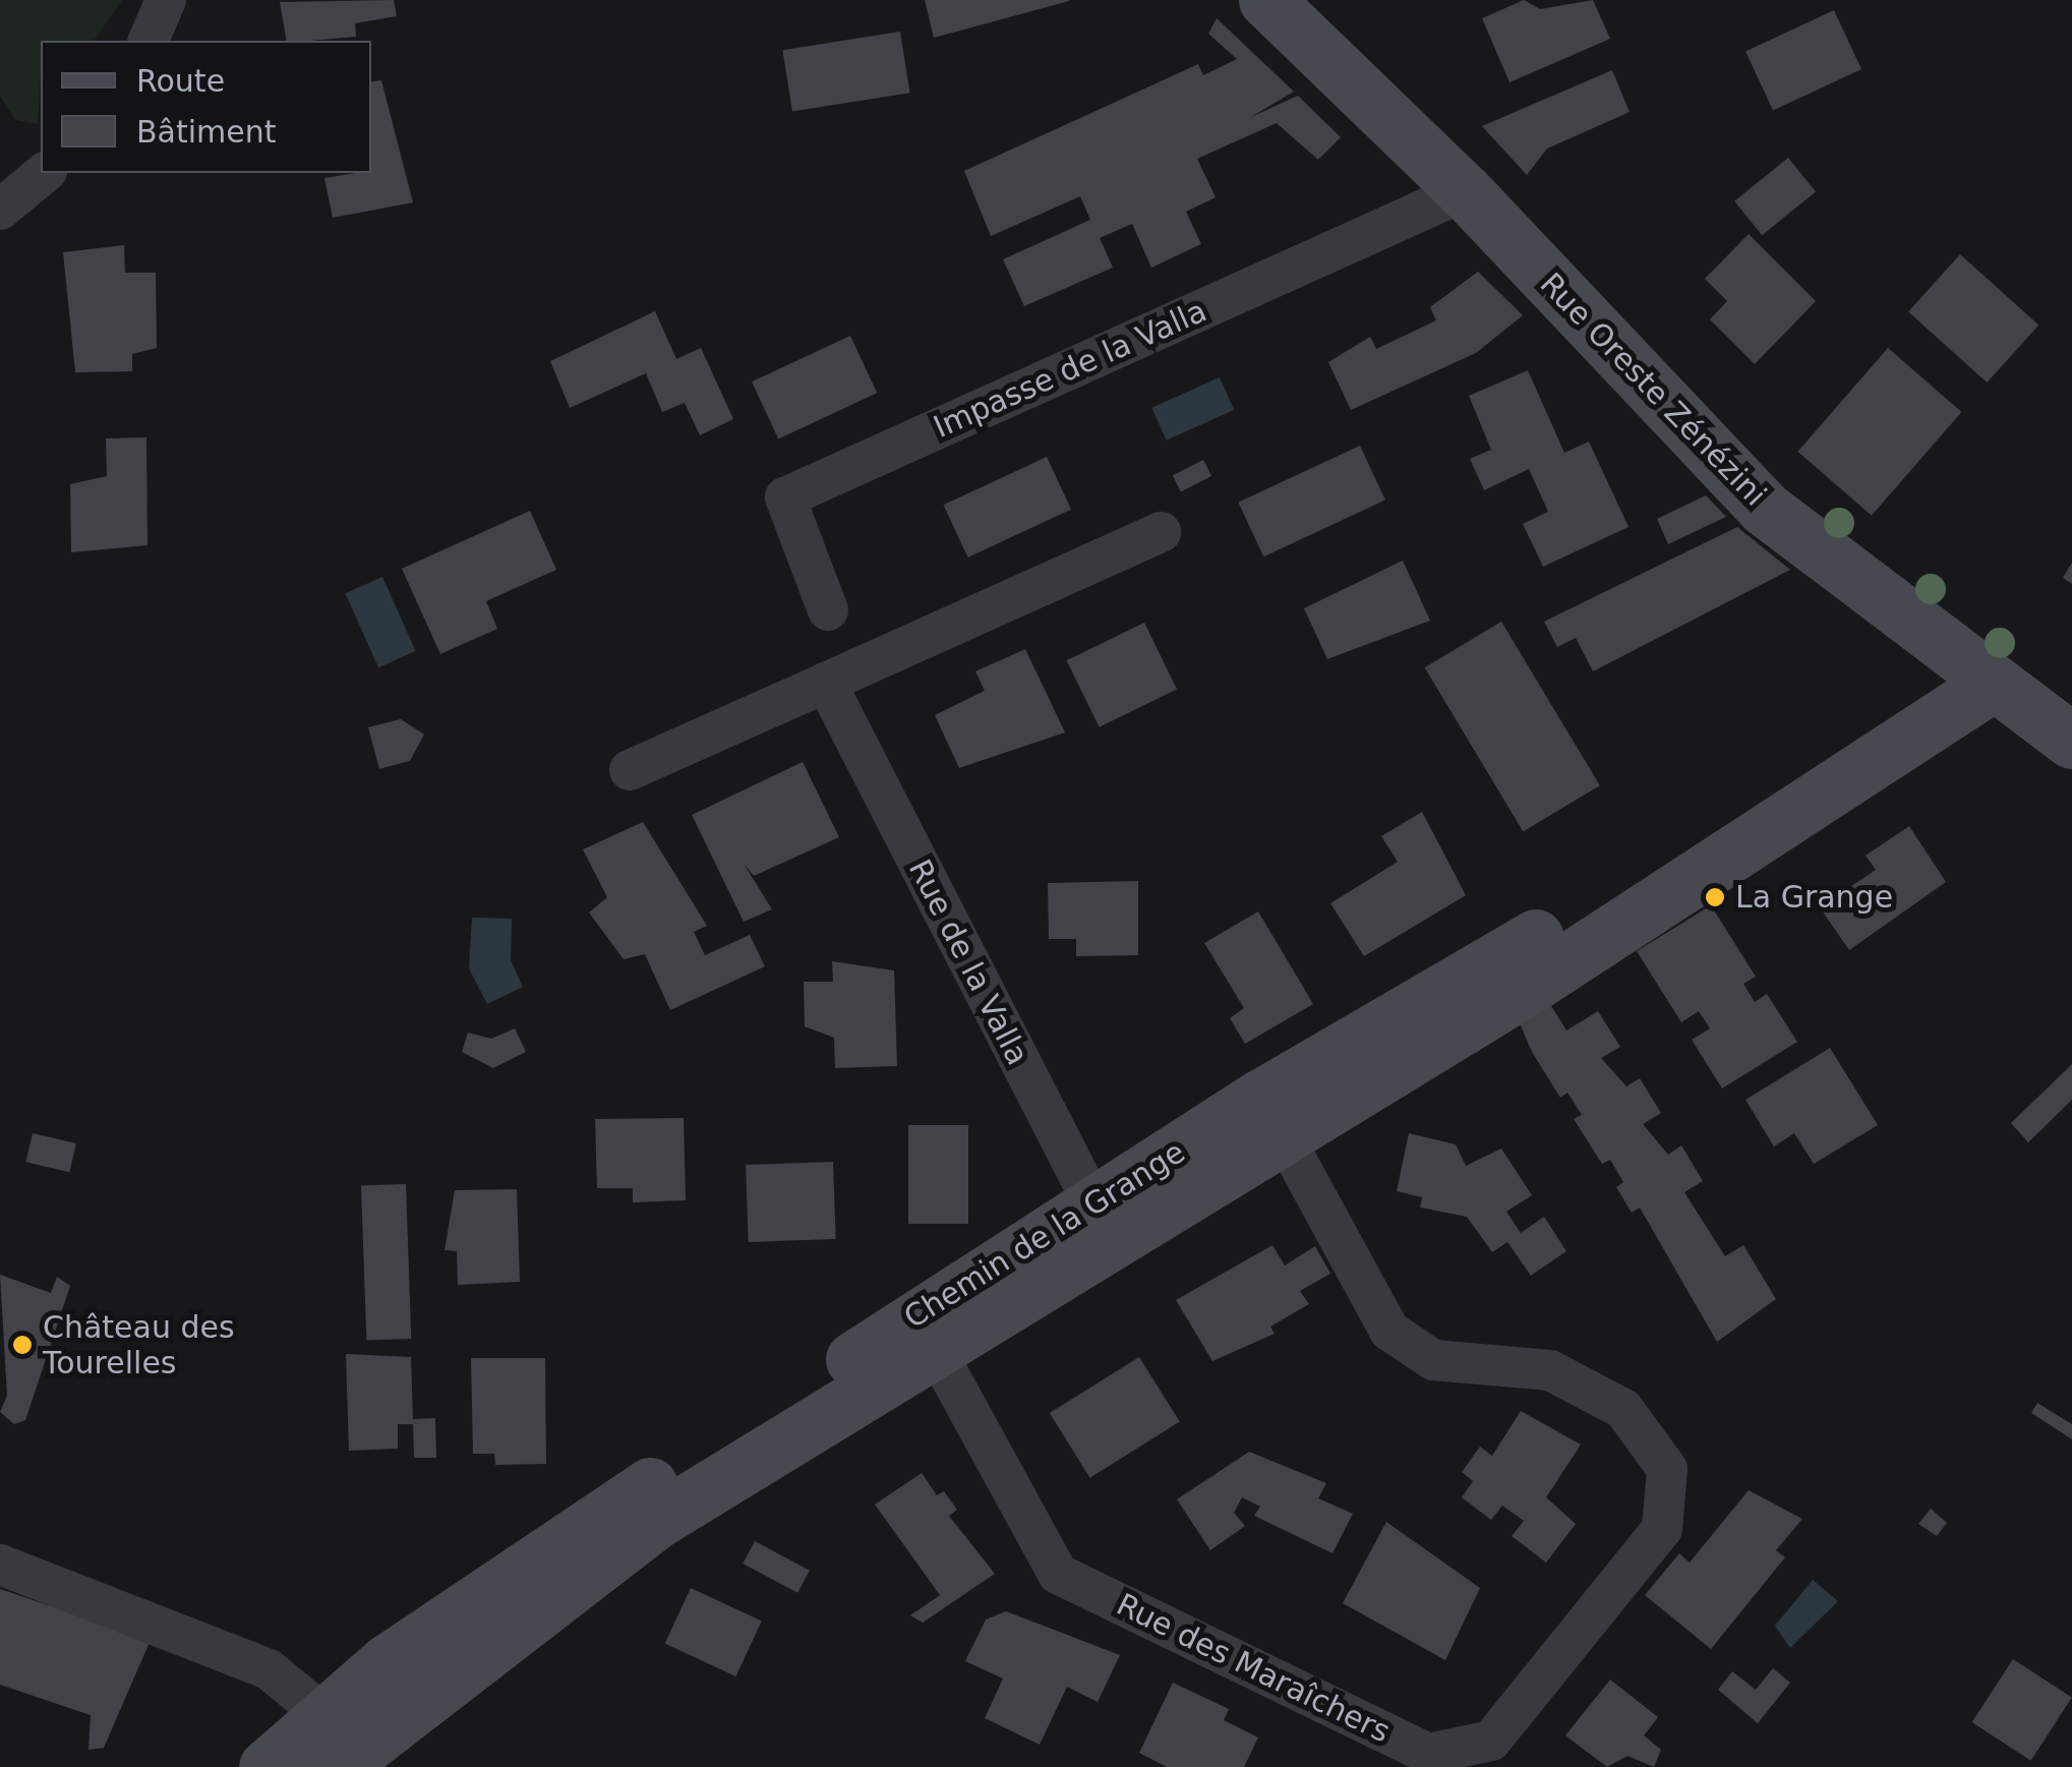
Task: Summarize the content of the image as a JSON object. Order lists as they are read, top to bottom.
{
  "streets": {
    "street": [
      "Impasse de la Valla",
      "Rue Oreste Zénézini",
      "Rue de la Valla",
      "Chemin de la Grange",
      "Rue des Maraîchers"
    ]
  },
  "crossings": [
    ["Impasse de la Valla", "Rue Oreste Zénézini"],
    ["Rue Oreste Zénézini", "Chemin de la Grange"],
    ["Rue de la Valla", "Chemin de la Grange"],
    ["Chemin de la Grange", "Rue des Maraîchers"]
  ],
  "places": ["La Grange", "Château des Tourelles"],
  "legend": ["Route", "Bâtiment"]
}
